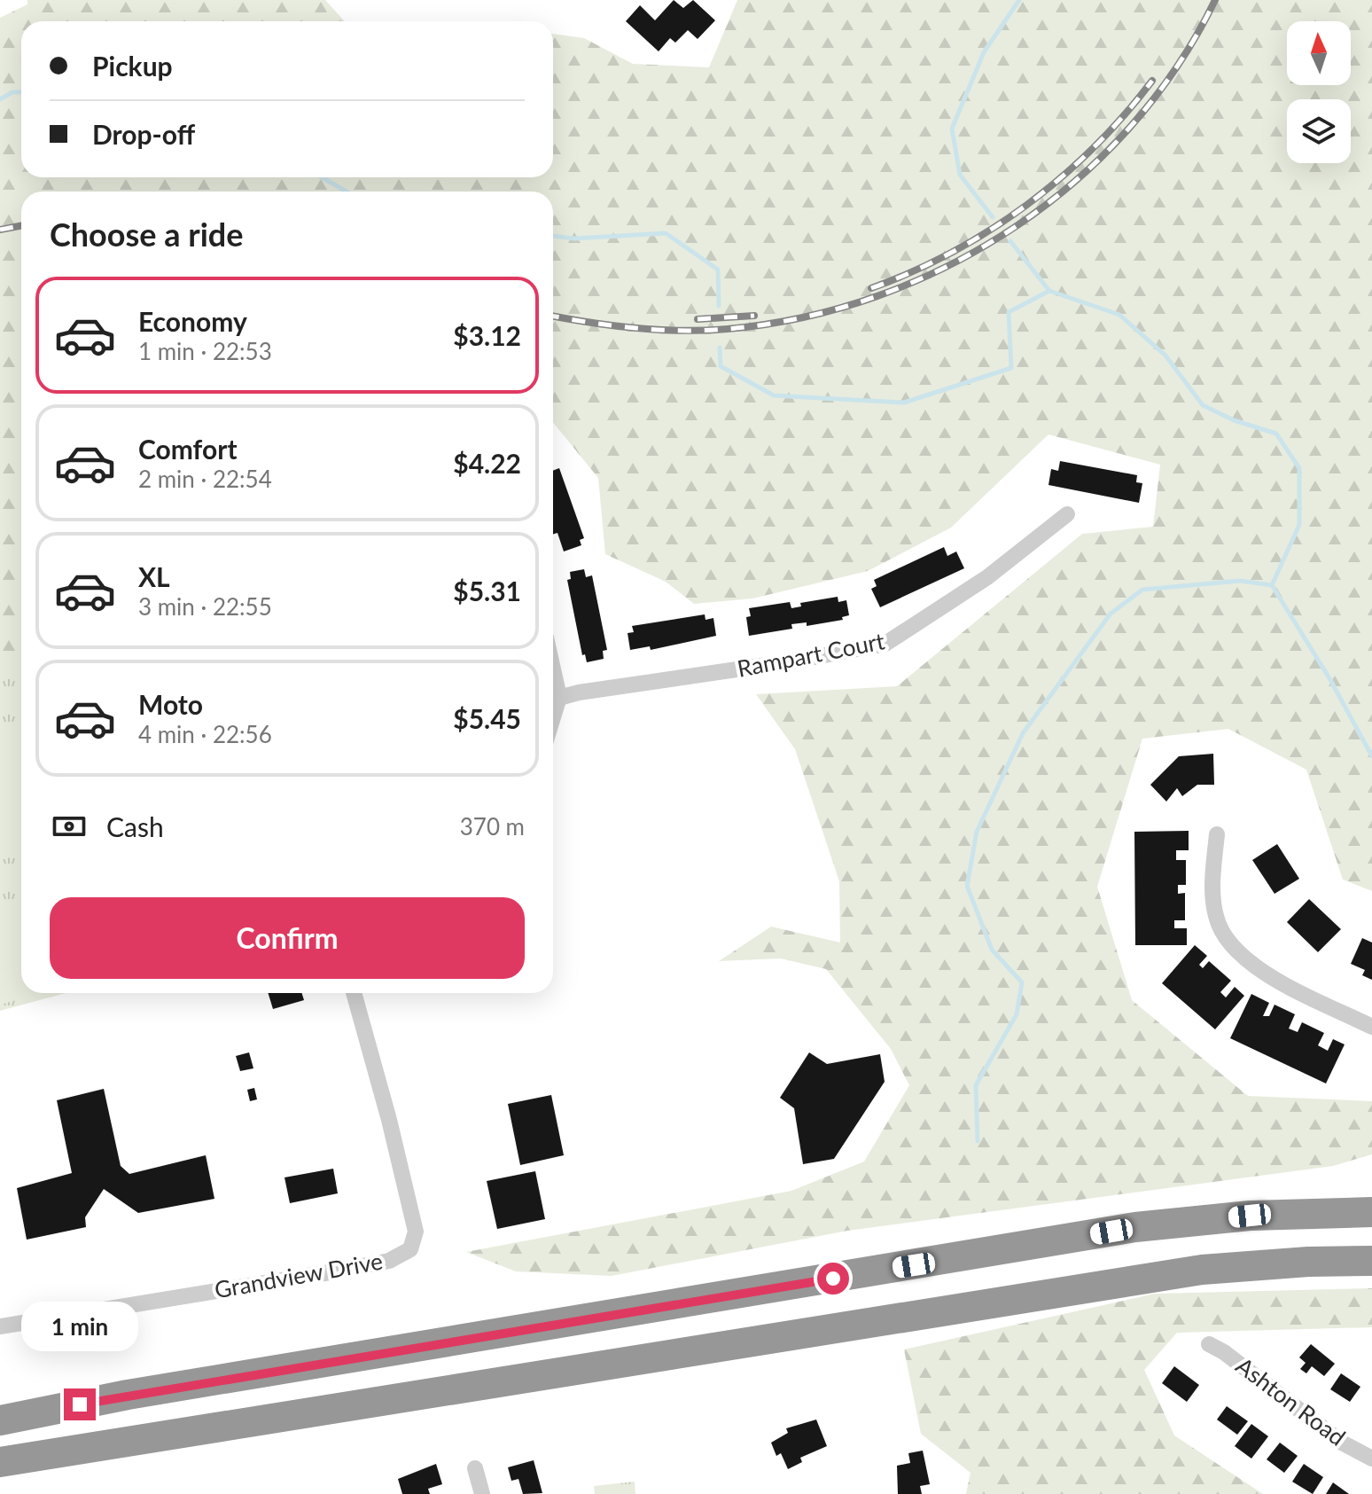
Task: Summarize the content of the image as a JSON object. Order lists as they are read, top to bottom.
{
  "streets": {
    "street": ["Rampart Court", "Grandview Drive", "Ashton Road"]
  },
  "north": "top",
  "page": {
    "banner": ["Pickup", "Drop-off"],
    "heading": "Choose a ride",
    "list": [
      {
        "name": "Economy",
        "note": "1 min · 22:53",
        "value": "$3.12"
      },
      {
        "name": "Comfort",
        "note": "2 min · 22:54",
        "value": "$4.22"
      },
      {
        "name": "XL",
        "note": "3 min · 22:55",
        "value": "$5.31"
      },
      {
        "name": "Moto",
        "note": "4 min · 22:56",
        "value": "$5.45"
      }
    ],
    "pay": ["Cash", "370 m"],
    "buttons": "Confirm",
    "bubble": "1 min"
  }
}
